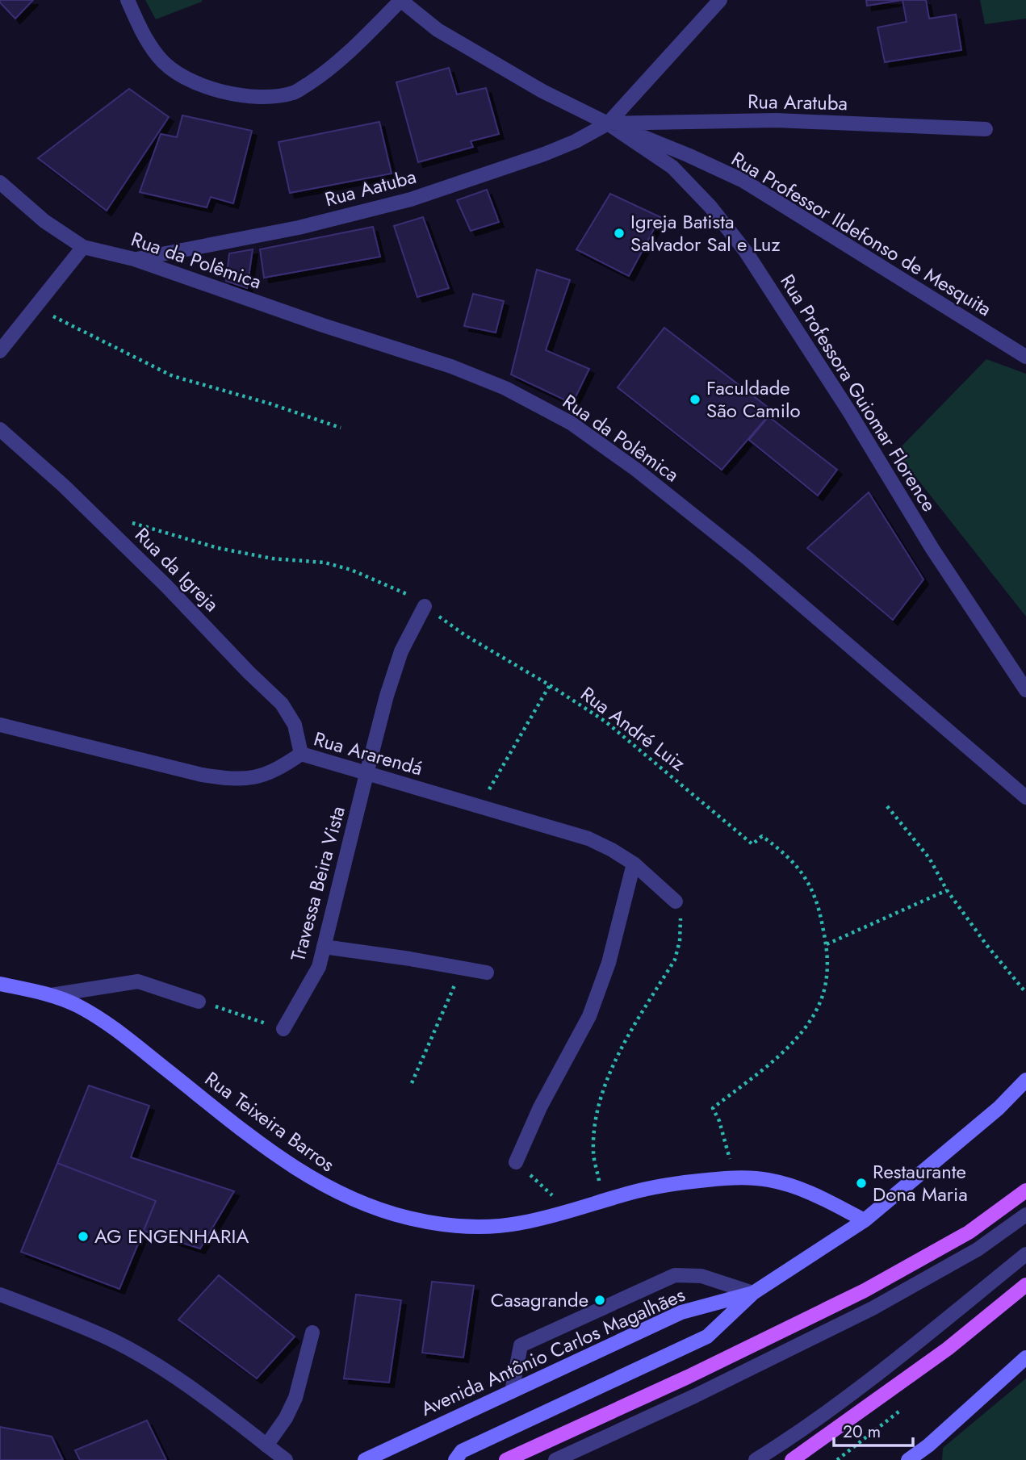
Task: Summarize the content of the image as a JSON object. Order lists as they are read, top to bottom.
{
  "streets": {
    "main road": ["Rua Teixeira Barros", "Avenida Antônio Carlos Magalhães"],
    "street": [
      "Rua Aratuba",
      "Rua Aatuba",
      "Rua Professor Ildefonso de Mesquita",
      "Rua da Polêmica",
      "Rua Professora Guiomar Florence",
      "Rua da Igreja",
      "Rua Ararendá",
      "Travessa Beira Vista"
    ],
    "path": ["Rua André Luiz"]
  },
  "crossings": [
    ["Rua Aratuba", "Rua Aatuba"],
    ["Rua Aratuba", "Rua Professor Ildefonso de Mesquita"],
    ["Rua Aratuba", "Rua Professora Guiomar Florence"],
    ["Rua Aatuba", "Rua Professor Ildefonso de Mesquita"],
    ["Rua Aatuba", "Rua da Polêmica"],
    ["Rua Aatuba", "Rua Professora Guiomar Florence"],
    ["Rua Professor Ildefonso de Mesquita", "Rua Professora Guiomar Florence"],
    ["Rua da Igreja", "Rua Ararendá"],
    ["Rua André Luiz", "Travessa Beira Vista"],
    ["Rua André Luiz", "Rua Teixeira Barros"],
    ["Rua Ararendá", "Travessa Beira Vista"],
    ["Rua Teixeira Barros", "Avenida Antônio Carlos Magalhães"]
  ],
  "places": [
    "Igreja Batista Salvador Sal e Luz",
    "Faculdade São Camilo",
    "Restaurante Dona Maria",
    "AG ENGENHARIA",
    "Casagrande"
  ],
  "scale_bar": "20 m"
}
